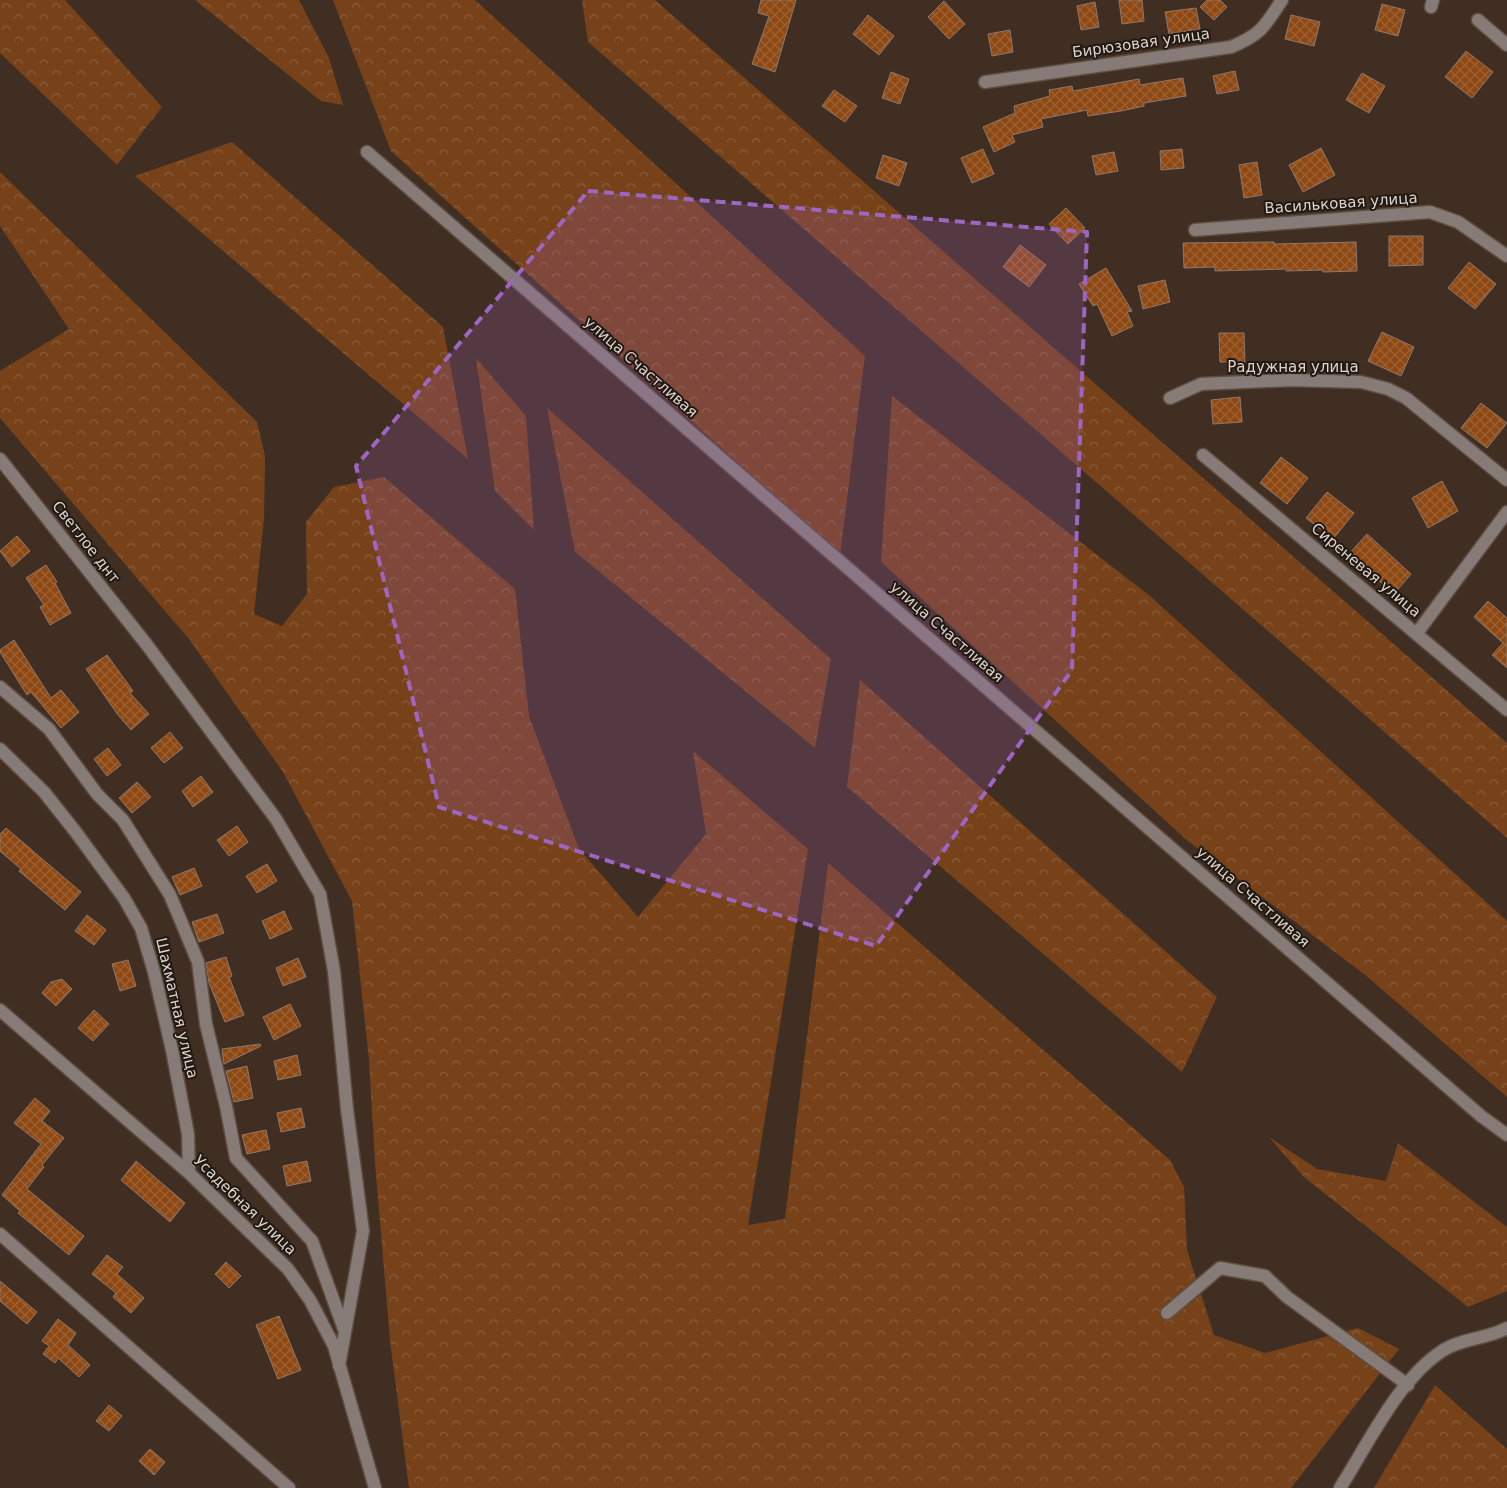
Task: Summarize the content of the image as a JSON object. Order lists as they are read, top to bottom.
{
  "streets": {
    "street": [
      "Бирюзовая улица",
      "Васильковая улица",
      "улица Счастливая",
      "Радужная улица",
      "Светлое днт",
      "Сиреневая улица",
      "Шахматная улица",
      "Усадебная улица"
    ]
  },
  "crossings": [
    ["Светлое днт", "Усадебная улица"],
    ["Шахматная улица", "Усадебная улица"]
  ]
}
